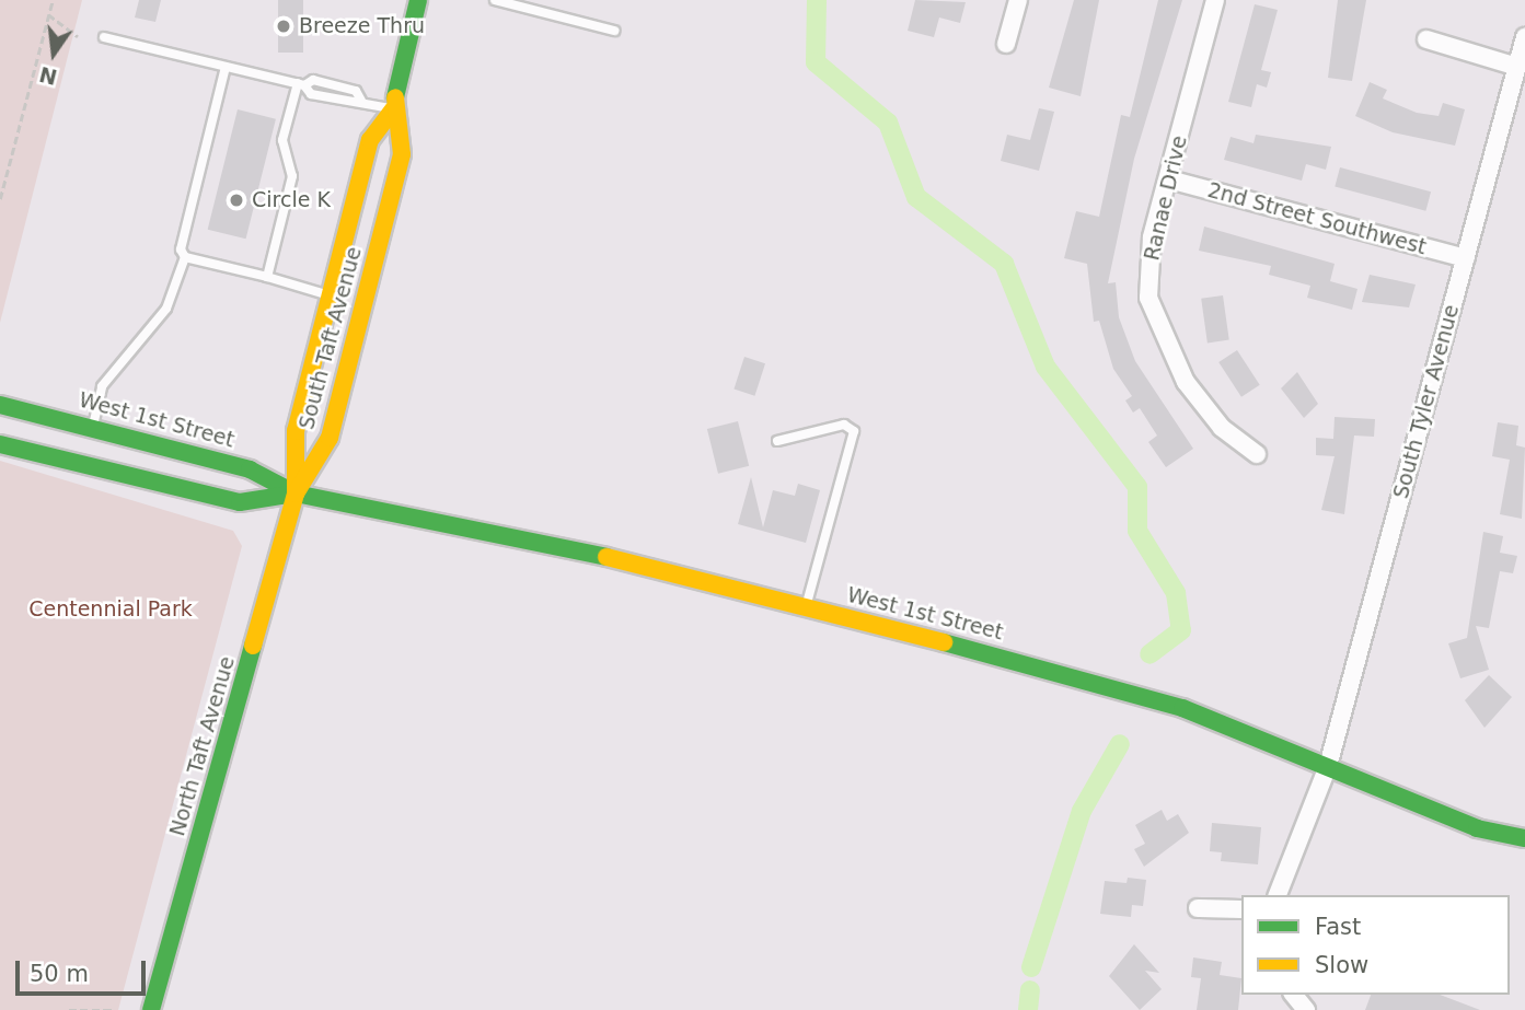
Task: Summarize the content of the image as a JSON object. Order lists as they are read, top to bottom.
{
  "streets": {
    "main road": ["South Taft Avenue", "West 1st Street", "North Taft Avenue"],
    "street": ["Ranae Drive", "2nd Street Southwest", "South Tyler Avenue"]
  },
  "crossings": [
    ["Ranae Drive", "2nd Street Southwest"],
    ["2nd Street Southwest", "South Tyler Avenue"],
    ["South Taft Avenue", "West 1st Street"],
    ["South Taft Avenue", "North Taft Avenue"],
    ["South Tyler Avenue", "West 1st Street"],
    ["West 1st Street", "North Taft Avenue"]
  ],
  "parks": ["Centennial Park"],
  "places": ["Breeze Thru", "Circle K"],
  "legend": ["Fast", "Slow"],
  "scale_bar": "50 m",
  "north": "bottom"
}
